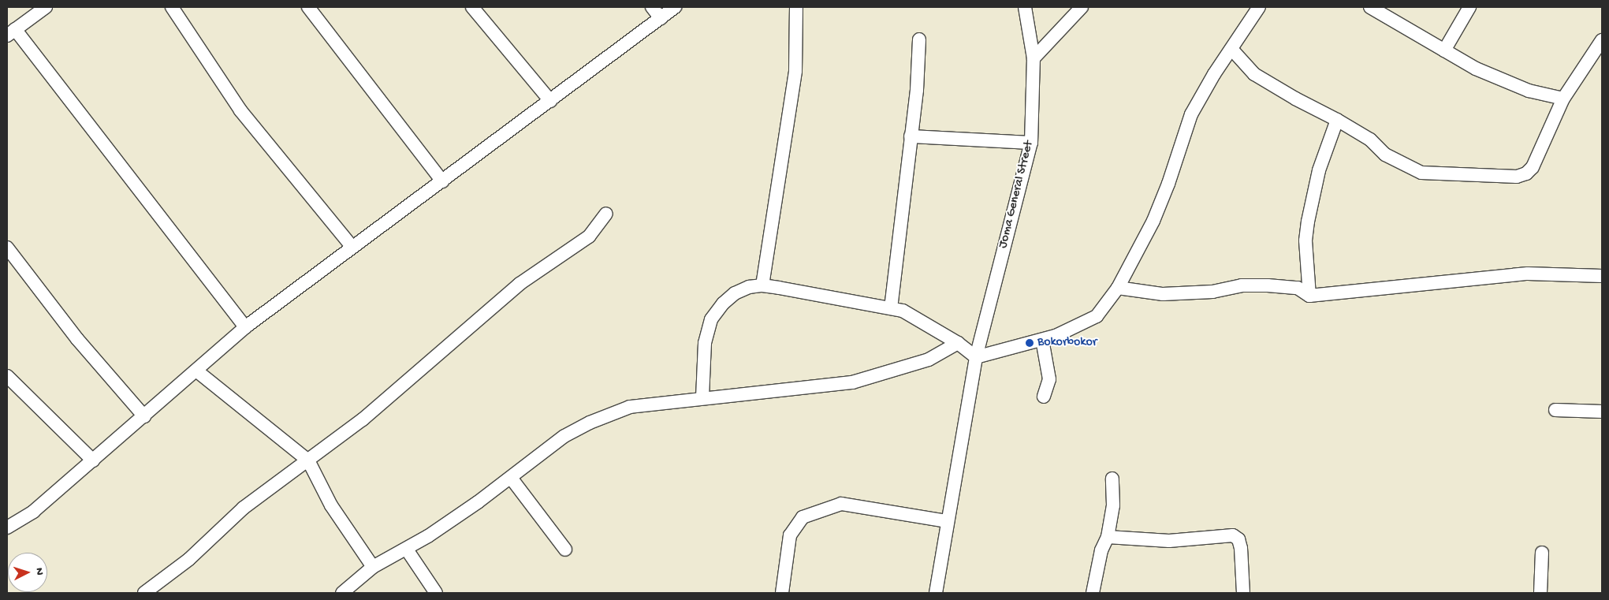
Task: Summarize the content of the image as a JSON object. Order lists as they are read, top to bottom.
{
  "streets": {
    "street": ["Joma General Street"]
  },
  "places": ["Bokorbokor"],
  "north": "right"
}
